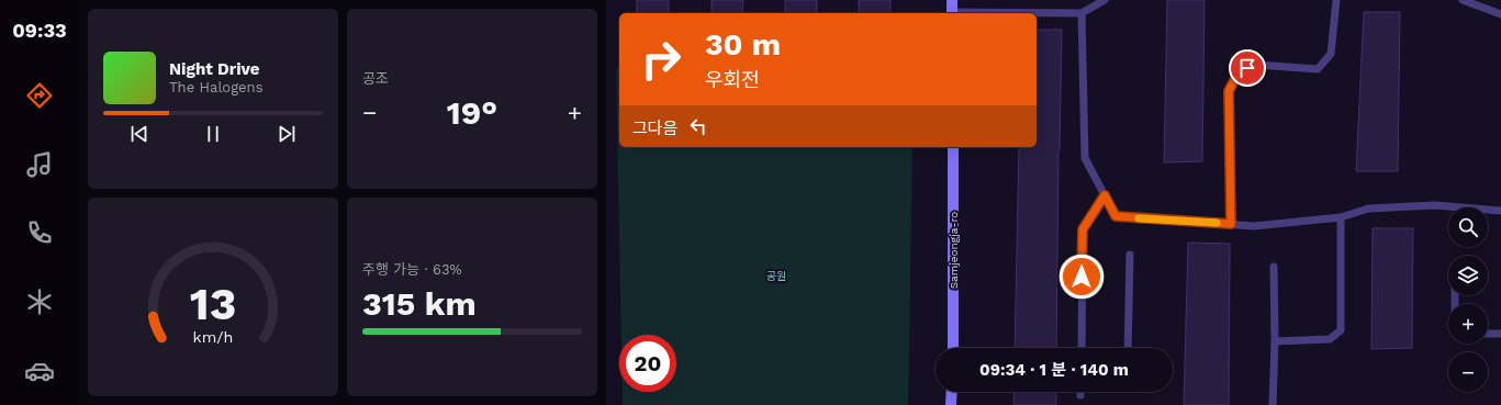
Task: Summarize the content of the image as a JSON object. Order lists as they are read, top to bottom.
{
  "streets": {
    "street": ["Samjeongja-ro"]
  },
  "parks": ["공원"],
  "page": {
    "tabs": "09:33",
    "tile": [
      "공조",
      ["주행 가능 · 63%", "315 km"]
    ],
    "turn": ["30 m", "우회전"],
    "song": ["Night Drive", "The Halogens"],
    "heat": ["−", "19°", "+"],
    "then": "그다음",
    "map_buttons": ["+", "−"],
    "limit": "20",
    "trip": "09:34 · 1 분 · 140 m",
    "gauge": ["13", "km/h"]
  }
}
